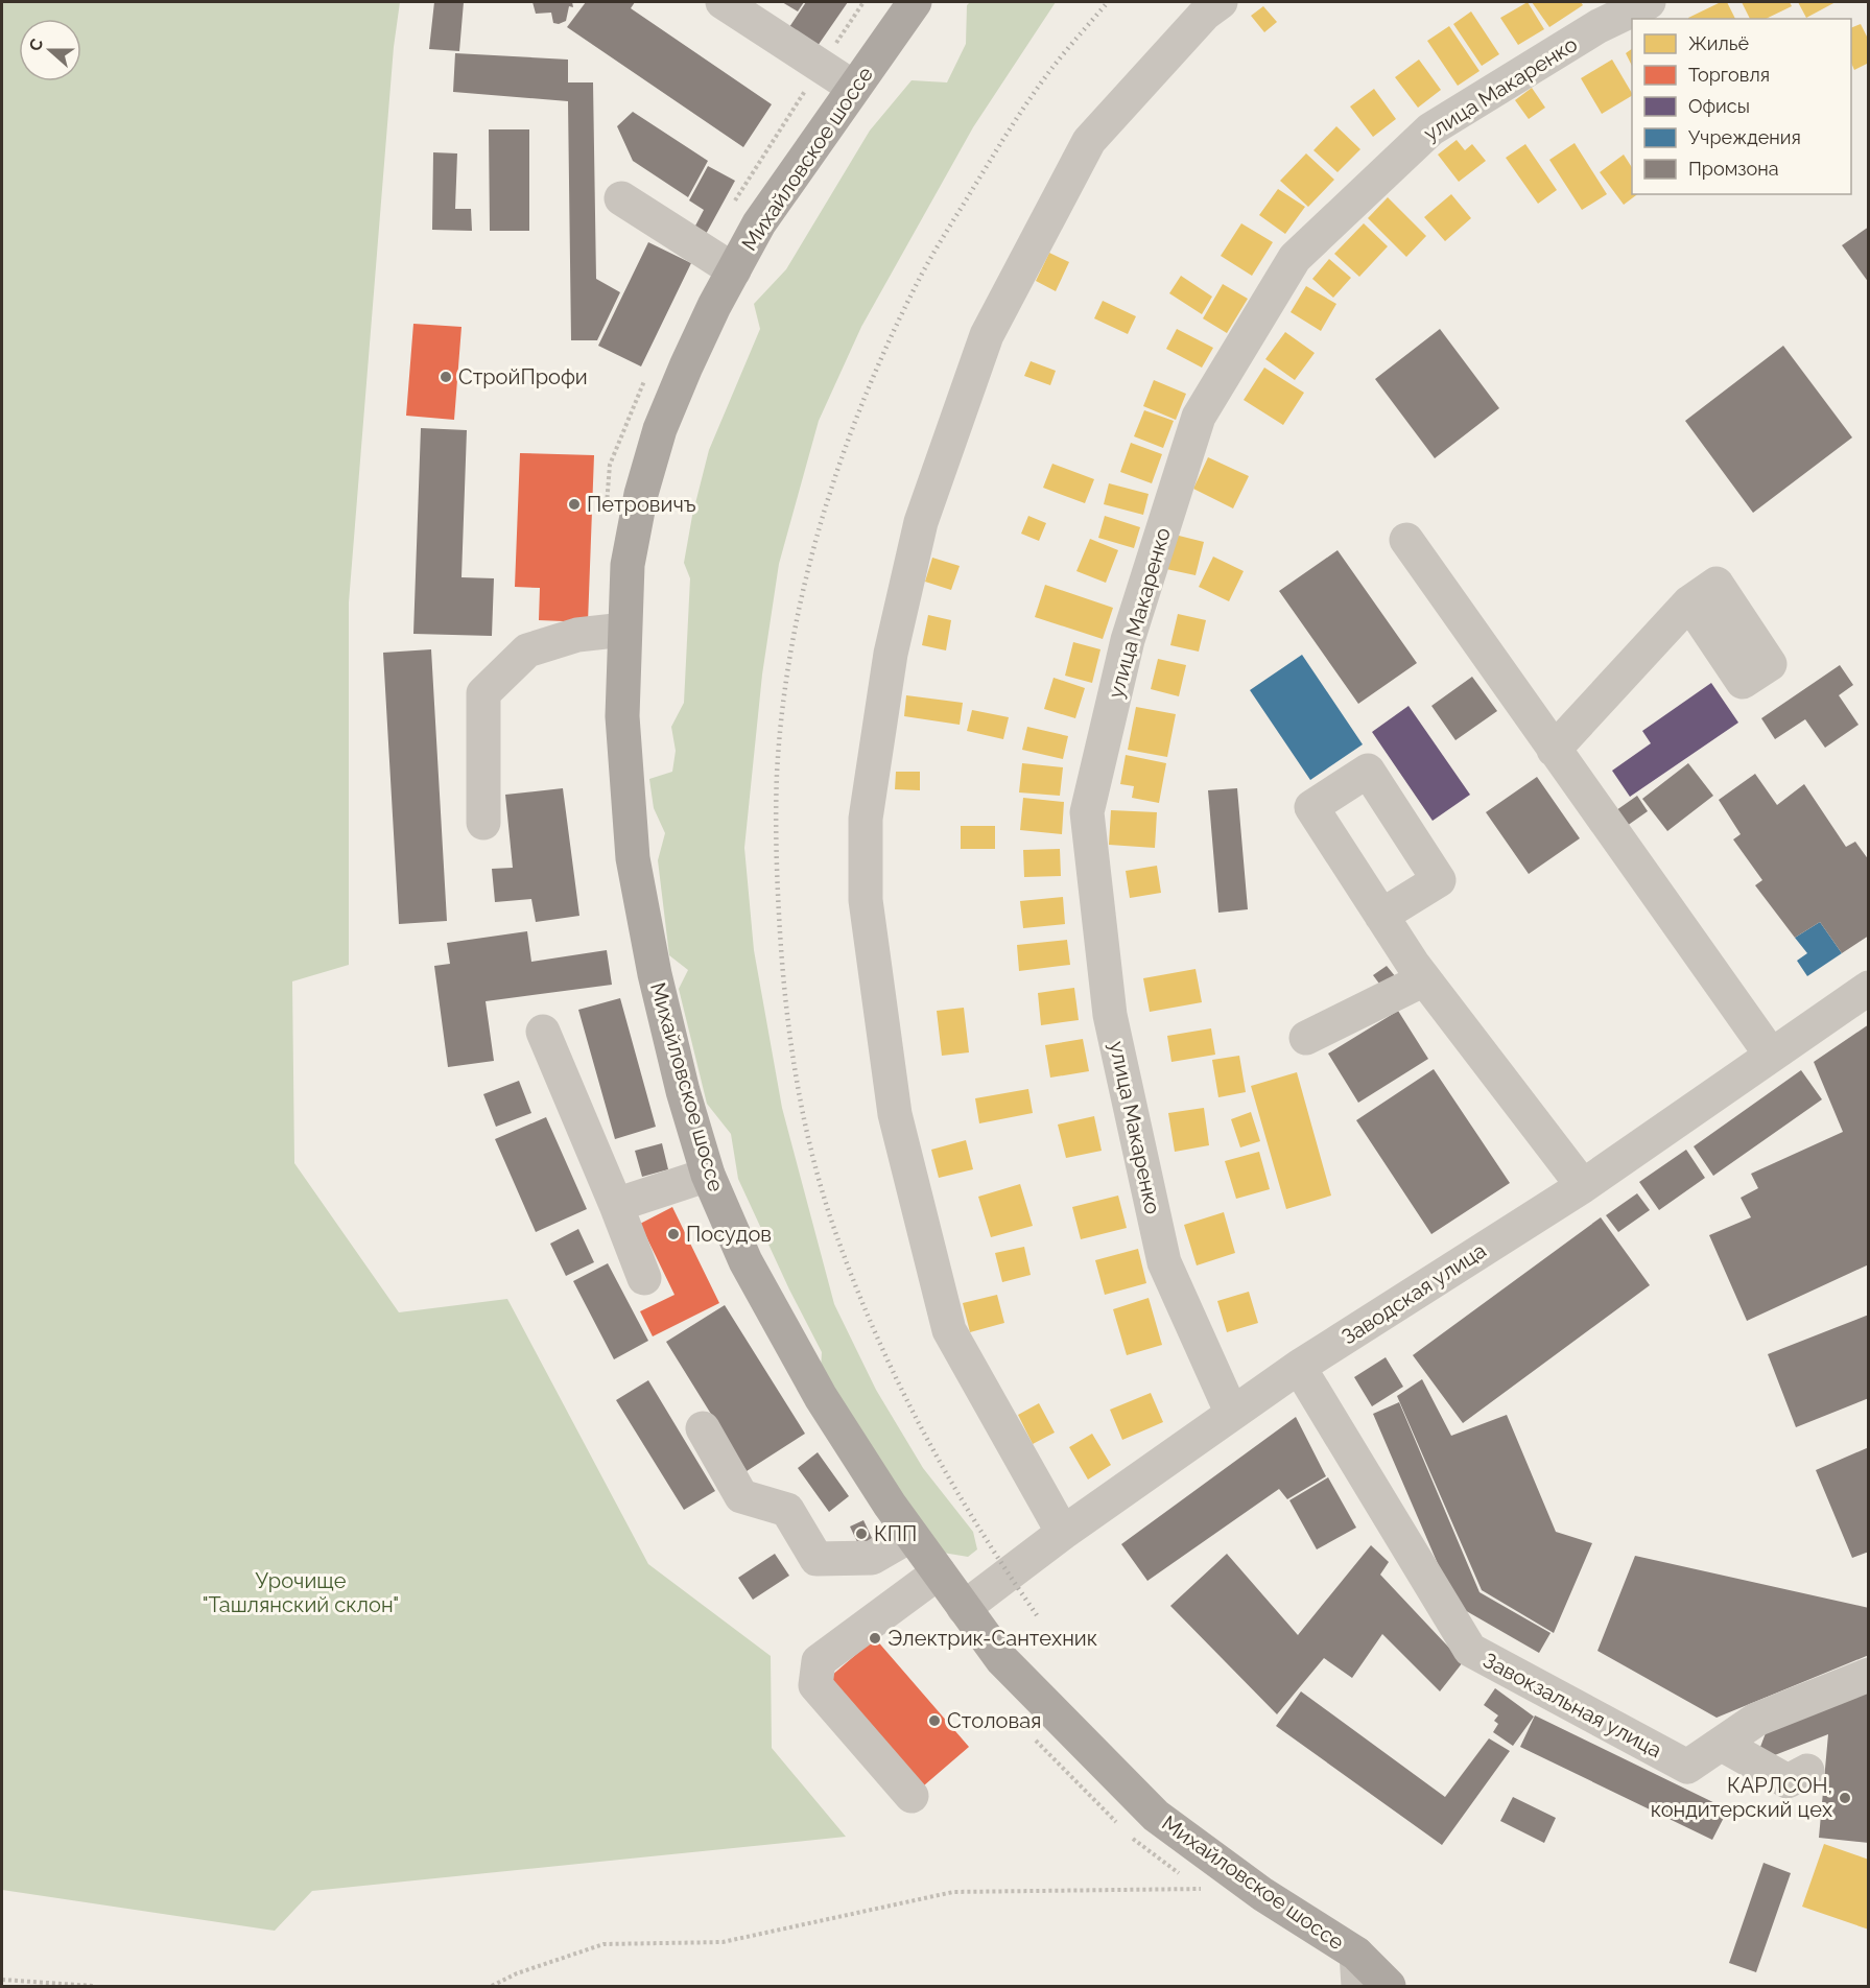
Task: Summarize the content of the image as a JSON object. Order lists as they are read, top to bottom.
{
  "streets": {
    "main road": ["Михайловское шоссе"],
    "street": ["улица Макаренко", "Заводская улица", "Завокзальная улица"]
  },
  "crossings": [
    ["улица Макаренко", "Заводская улица"],
    ["Михайловское шоссе", "Заводская улица"],
    ["Заводская улица", "Завокзальная улица"]
  ],
  "parks": ["Урочище \"Ташлянский склон\""],
  "places": [
    "СтройПрофи",
    "Петровичъ",
    "Посудов",
    "КПП",
    "Электрик-Сантехник",
    "Столовая",
    "КАРЛСОН, кондитерский цех"
  ],
  "legend": [
    "Жильё",
    "Торговля",
    "Офисы",
    "Учреждения",
    "Промзона"
  ],
  "north": "left"
}
